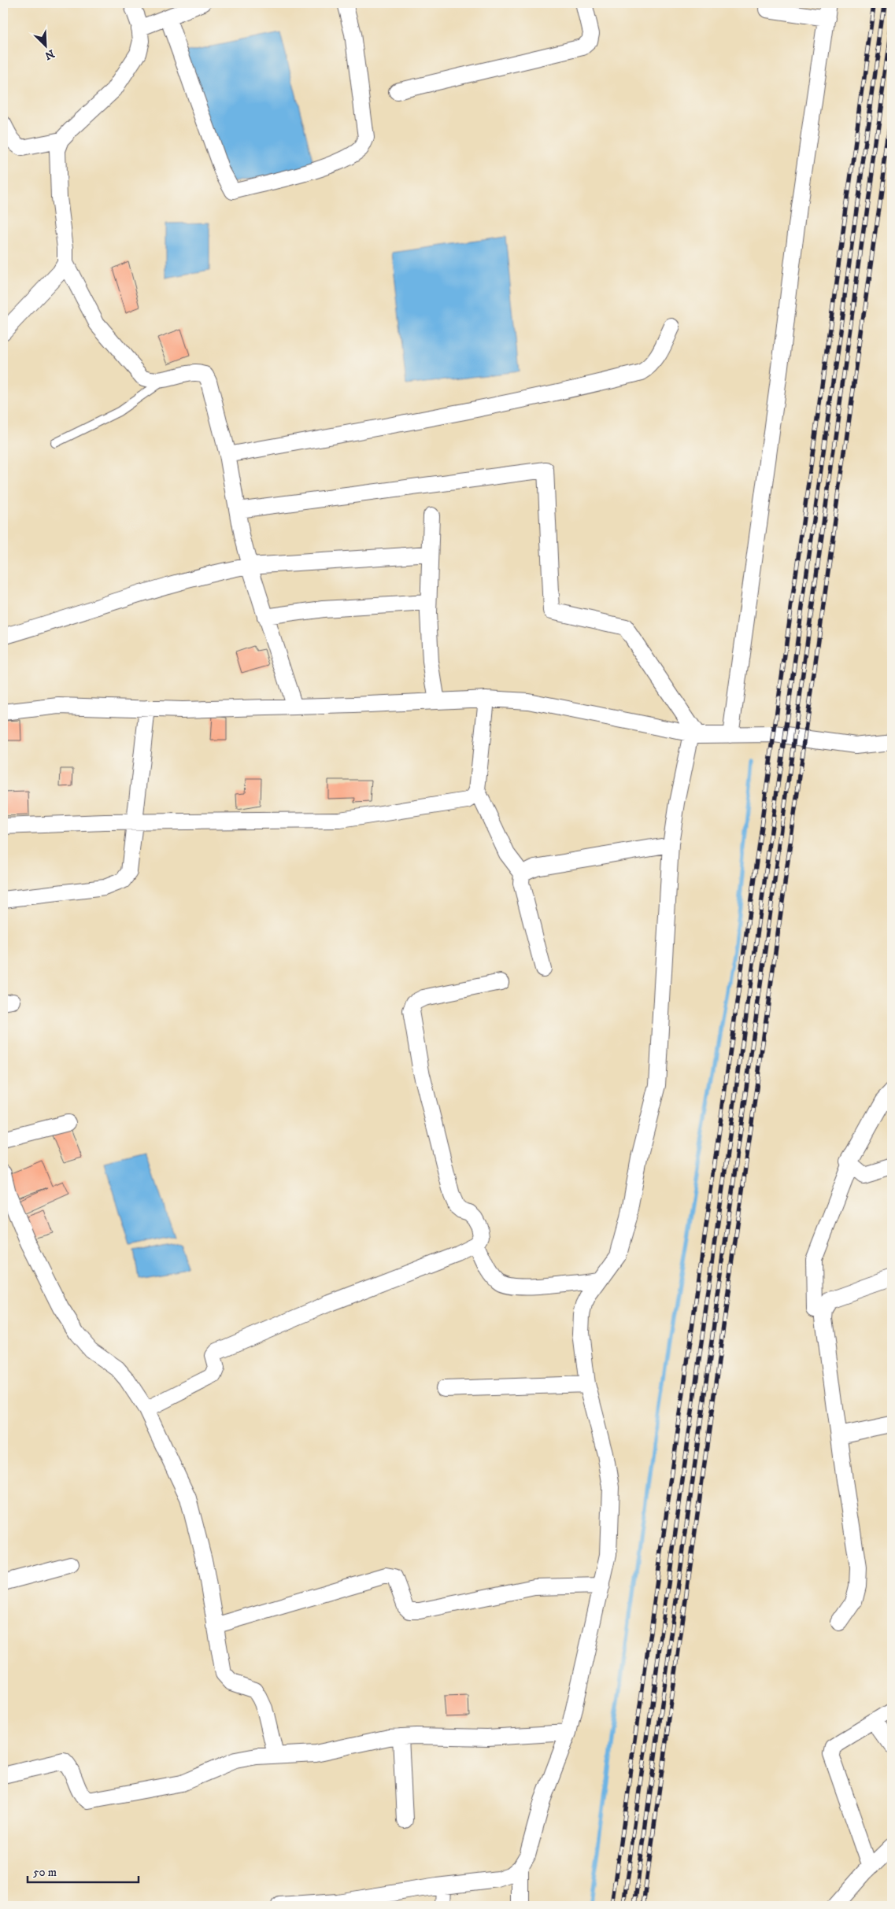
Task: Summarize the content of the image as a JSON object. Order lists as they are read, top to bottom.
{
  "scale_bar": "50 m",
  "north": "bottom right"
}
